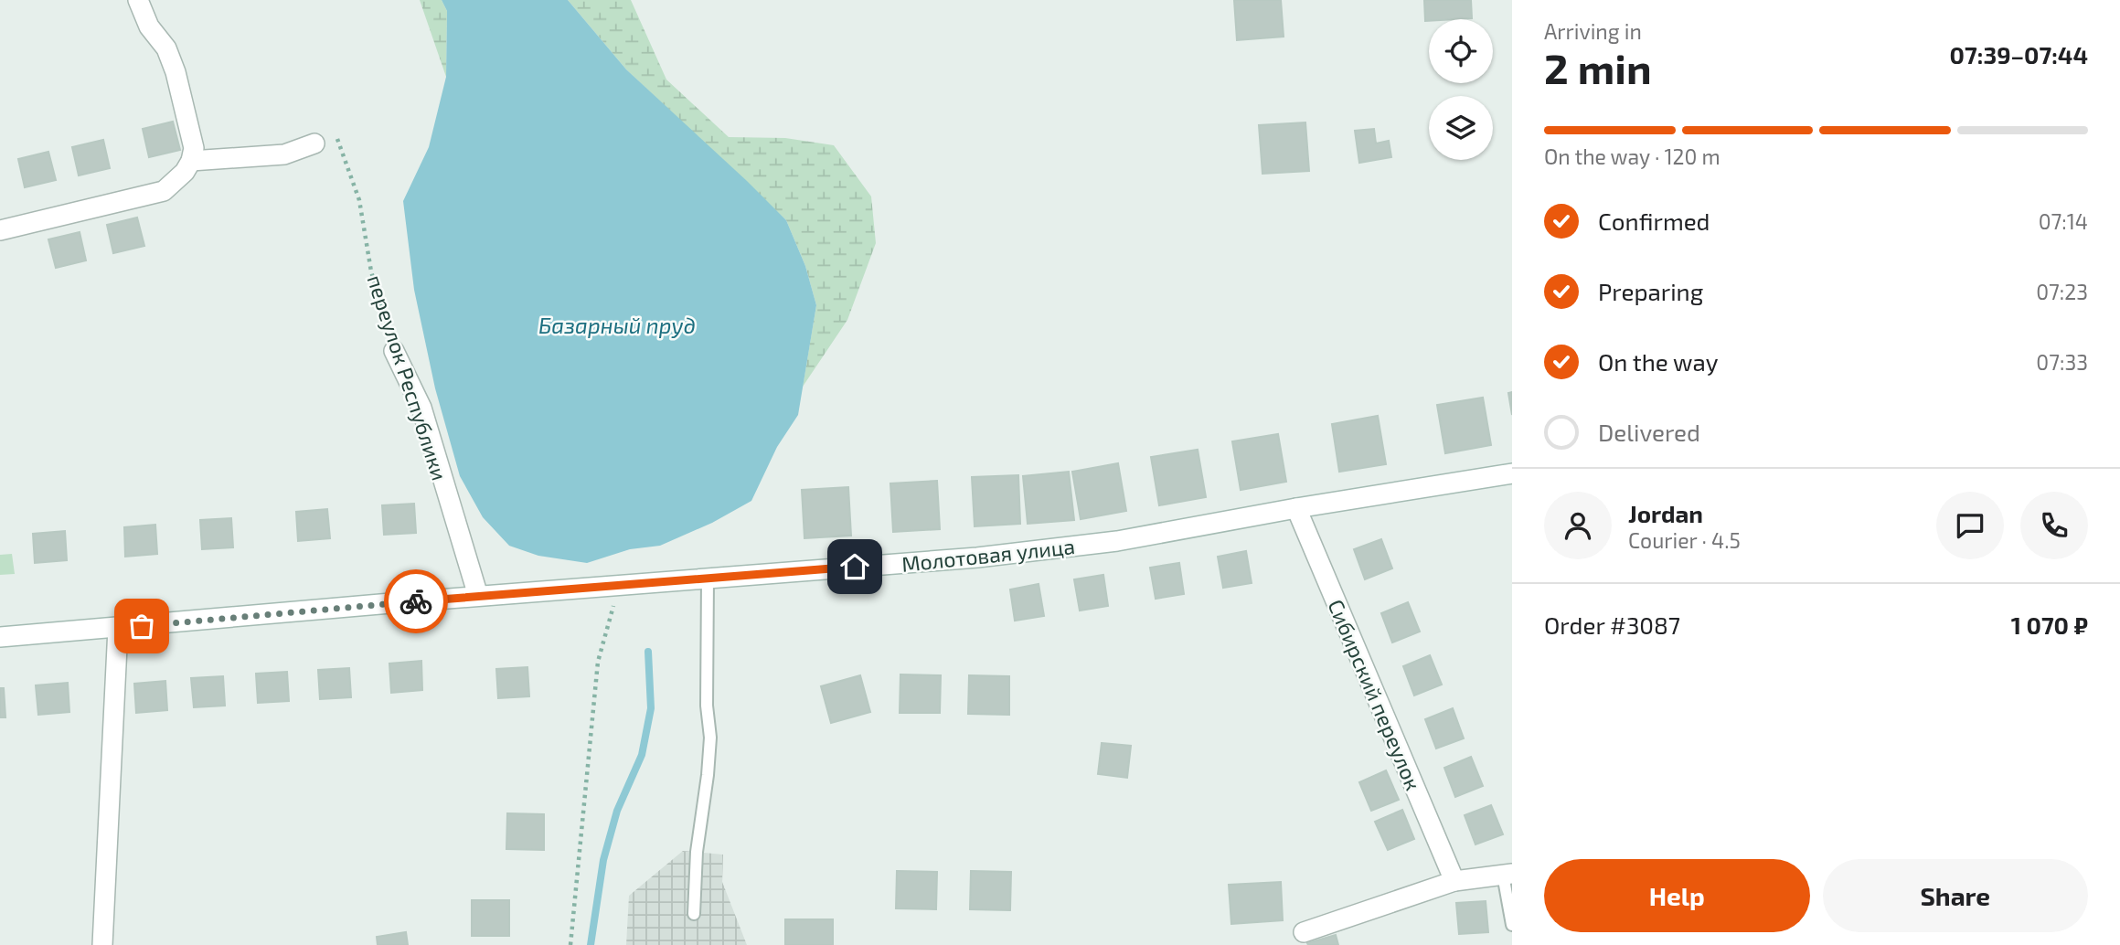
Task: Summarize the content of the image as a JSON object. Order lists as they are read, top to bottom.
{
  "streets": {
    "street": ["переулок Республики", "Молотовая улица", "Сибирский переулок"]
  },
  "crossings": [
    ["переулок Республики", "Молотовая улица"],
    ["Молотовая улица", "Сибирский переулок"]
  ],
  "water": ["Базарный пруд"],
  "page": {
    "heading": ["2 min", "Arriving in", "07:39–07:44"],
    "panel": [
      "Jordan",
      "Courier · 4.5",
      "Order #3087",
      "1 070 ₽"
    ],
    "bar": "On the way · 120 m",
    "list": [
      ["Confirmed", "07:14"],
      ["Preparing", "07:23"],
      ["On the way", "07:33"],
      "Delivered"
    ],
    "buttons": ["Help", "Share"]
  }
}
